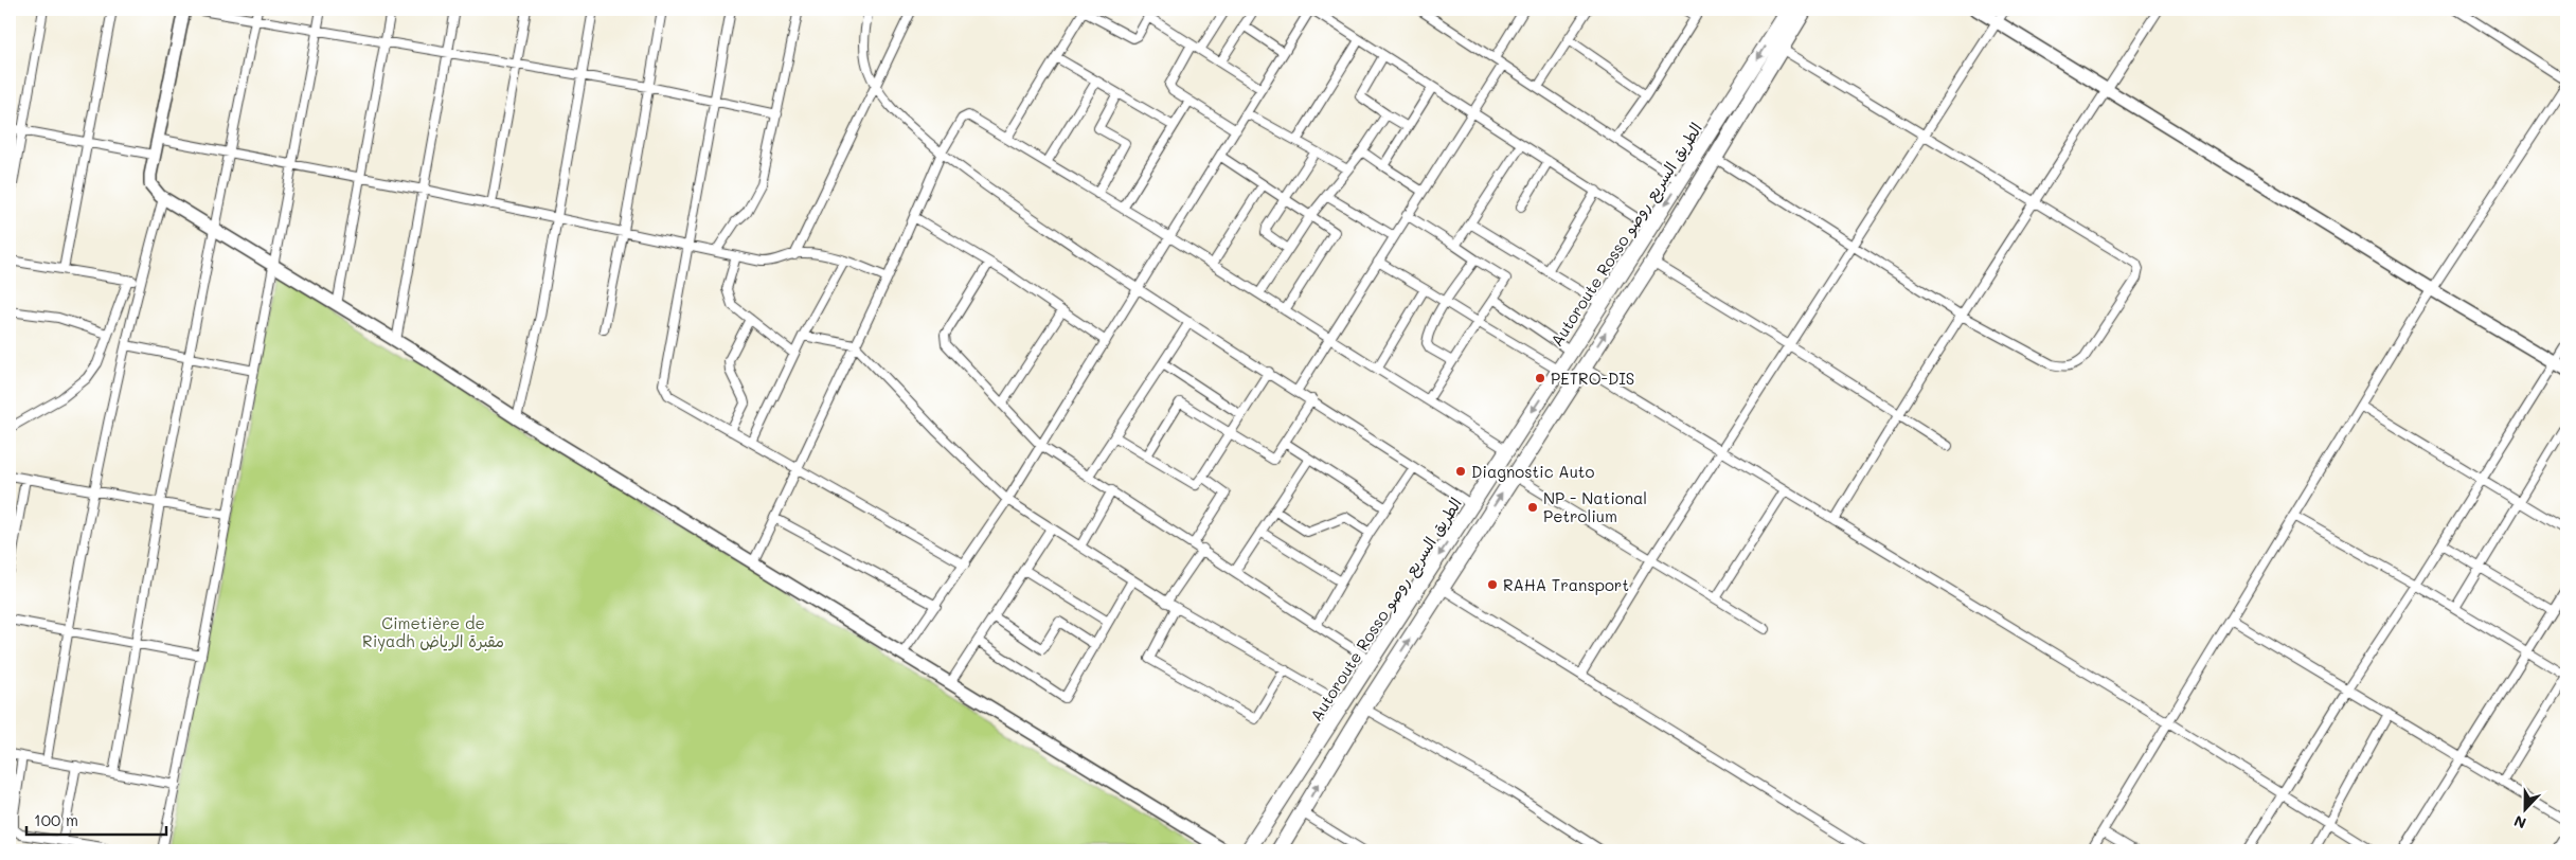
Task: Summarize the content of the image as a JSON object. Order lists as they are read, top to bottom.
{
  "streets": {
    "highway": ["Autoroute Rosso الطريق السريع روصو"]
  },
  "parks": ["Cimetière de Riyadh مقبرة الرياض"],
  "places": [
    "PETRO-DIS",
    "Diagnostic Auto",
    "NP - National Petrolium",
    "RAHA Transport"
  ],
  "scale_bar": "100 m",
  "north": "bottom"
}
